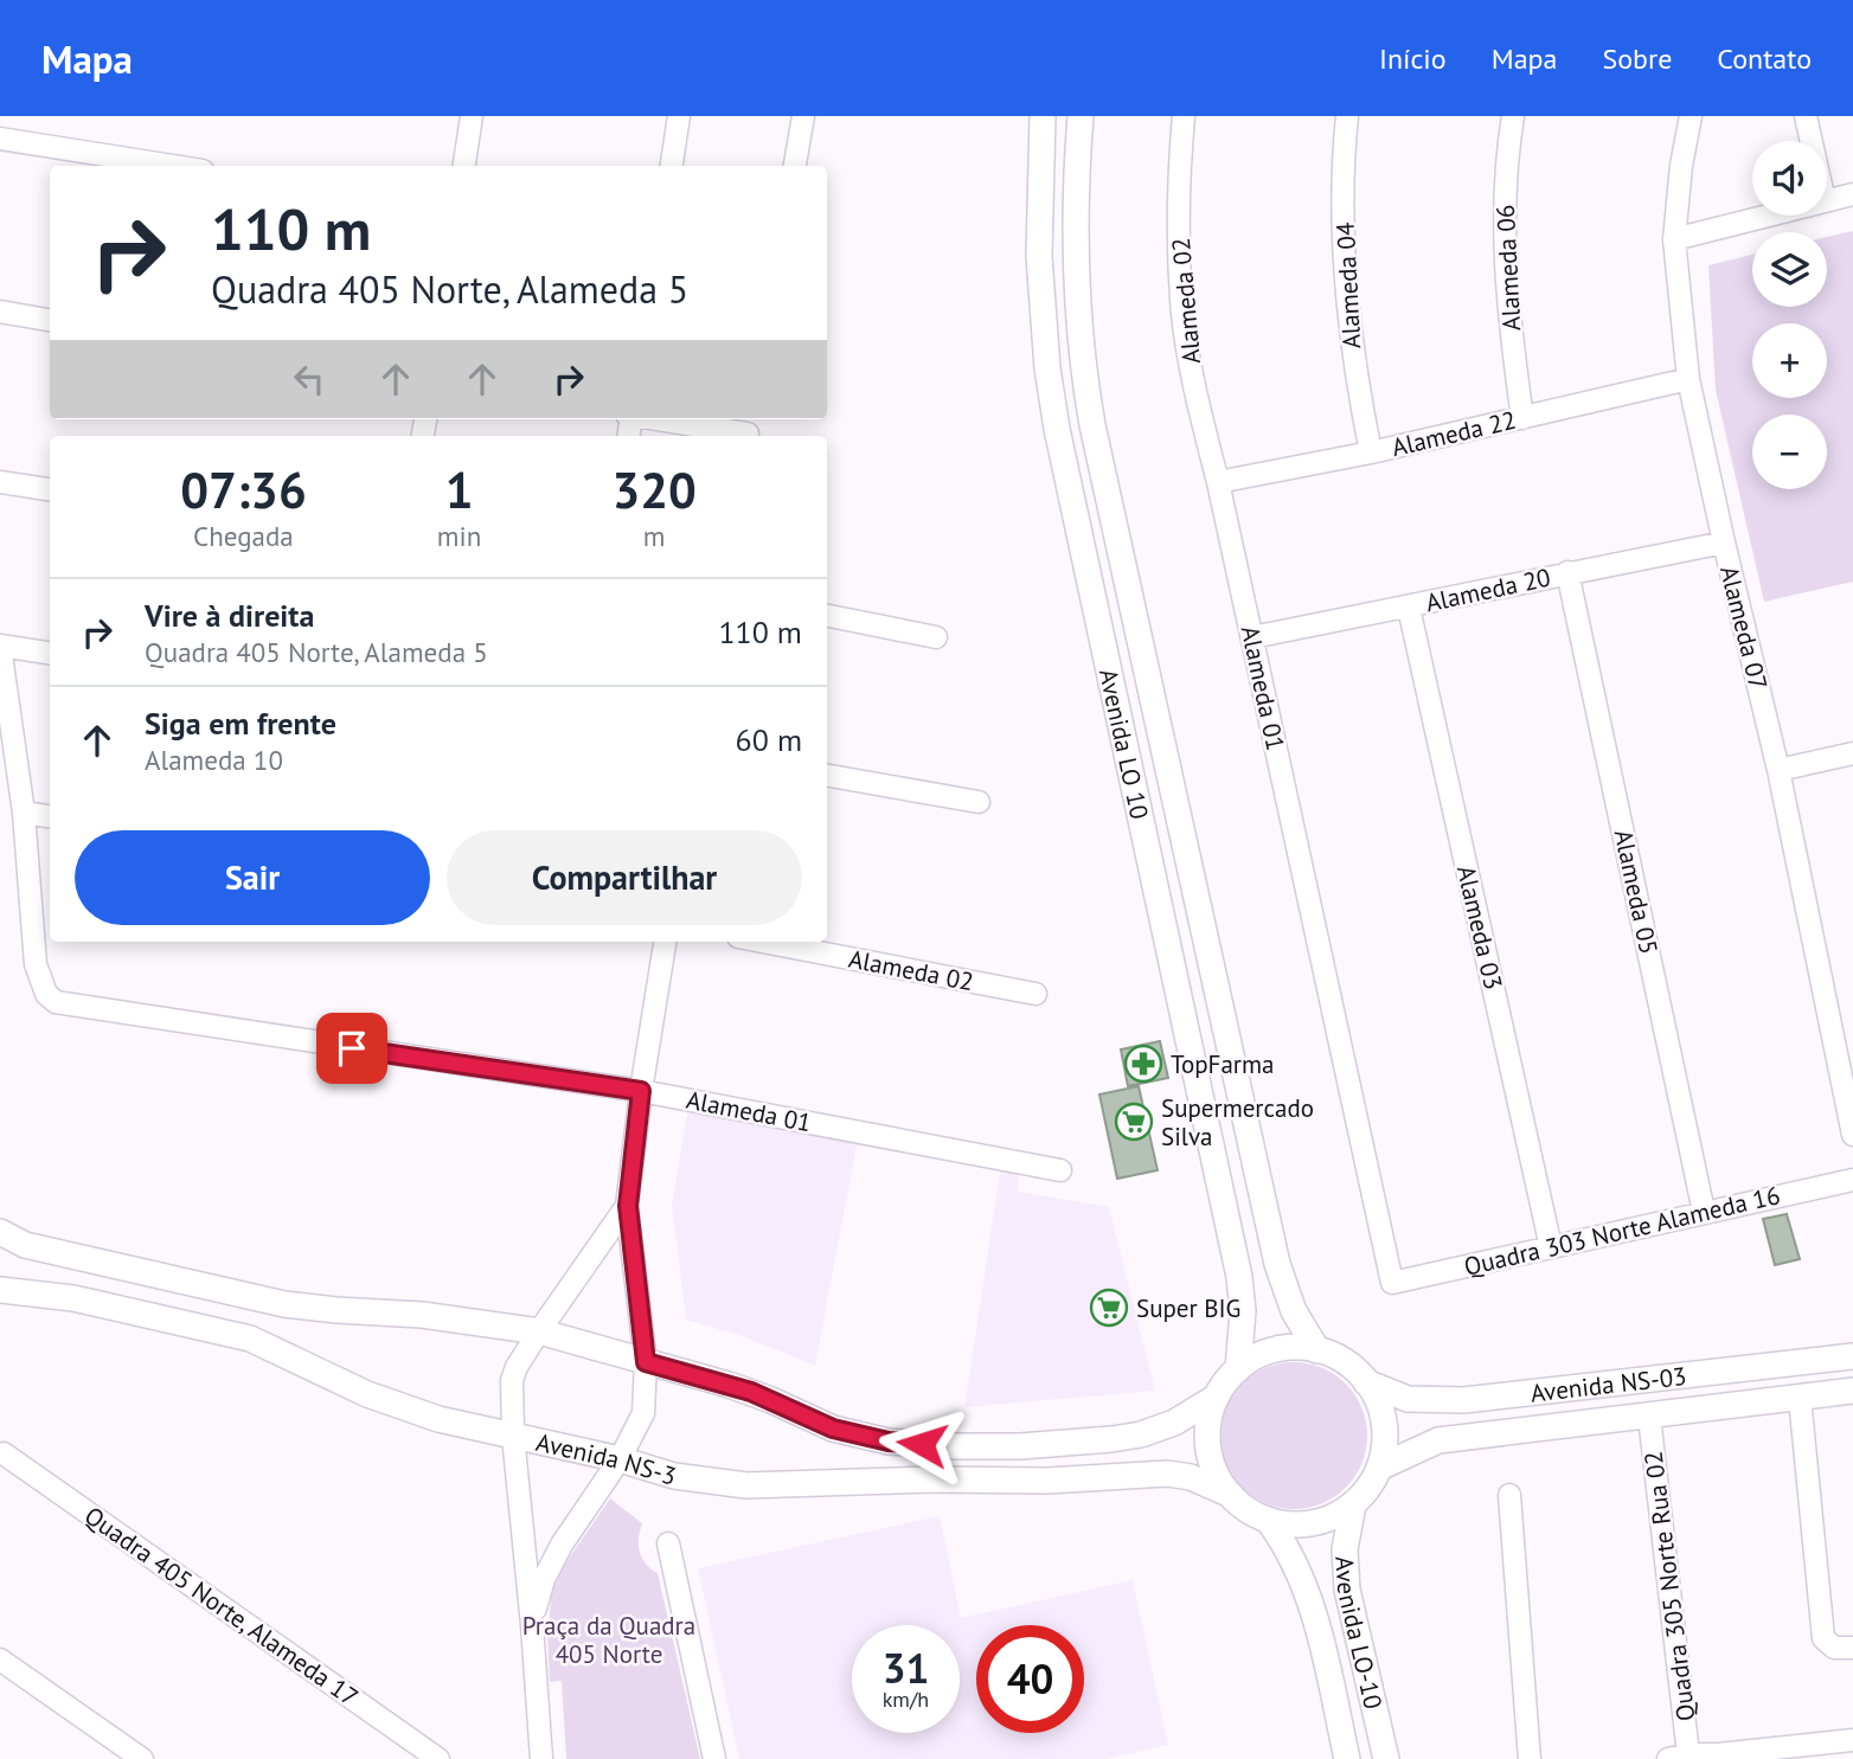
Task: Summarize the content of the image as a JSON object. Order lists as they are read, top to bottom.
{
  "streets": {
    "street": [
      "Alameda 06",
      "Alameda 04",
      "Alameda 02",
      "Alameda 22",
      "Alameda 20",
      "Alameda 07",
      "Alameda 01",
      "Avenida LO 10",
      "Alameda 05",
      "Alameda 03",
      "Quadra 303 Norte Alameda 16",
      "Avenida NS-03",
      "Avenida NS-3",
      "Quadra 305 Norte Rua 02",
      "Quadra 405 Norte, Alameda 17",
      "Avenida LO-10"
    ]
  },
  "crossings": [
    ["Alameda 06", "Alameda 22"],
    ["Alameda 04", "Alameda 22"],
    ["Alameda 02", "Alameda 22"],
    ["Alameda 02", "Alameda 01"],
    ["Alameda 22", "Alameda 07"],
    ["Alameda 22", "Alameda 01"],
    ["Alameda 20", "Alameda 07"],
    ["Alameda 20", "Alameda 01"],
    ["Alameda 20", "Alameda 05"],
    ["Alameda 20", "Alameda 03"],
    ["Alameda 01", "Quadra 303 Norte Alameda 16"],
    ["Avenida LO 10", "Avenida NS-03"],
    ["Avenida LO 10", "Avenida NS-3"],
    ["Avenida LO 10", "Avenida LO-10"],
    ["Alameda 05", "Quadra 303 Norte Alameda 16"],
    ["Alameda 03", "Quadra 303 Norte Alameda 16"],
    ["Avenida NS-03", "Avenida NS-3"],
    ["Avenida NS-03", "Quadra 305 Norte Rua 02"],
    ["Avenida NS-03", "Avenida LO-10"],
    ["Avenida NS-3", "Avenida LO-10"]
  ],
  "parks": ["Praça da Quadra 405 Norte"],
  "places": {
    "pharmacy": ["TopFarma"],
    "supermarket": ["Supermercado Silva", "Super BIG"]
  },
  "page": {
    "header": "Mapa",
    "nav": [
      "Início",
      "Mapa",
      "Sobre",
      "Contato"
    ],
    "map_buttons": ["+", "−"],
    "turn": ["110 m", "Quadra 405 Norte, Alameda 5"],
    "eta": [
      "07:36",
      "Chegada",
      "1",
      "min",
      "320",
      "m"
    ],
    "list": [
      {
        "name": "Vire à direita",
        "note": "Quadra 405 Norte, Alameda 5",
        "value": "110 m"
      },
      {
        "name": "Siga em frente",
        "note": "Alameda 10",
        "value": "60 m"
      }
    ],
    "buttons": ["Sair", "Compartilhar"],
    "speed": "31 km/h",
    "limit": "40"
  }
}
